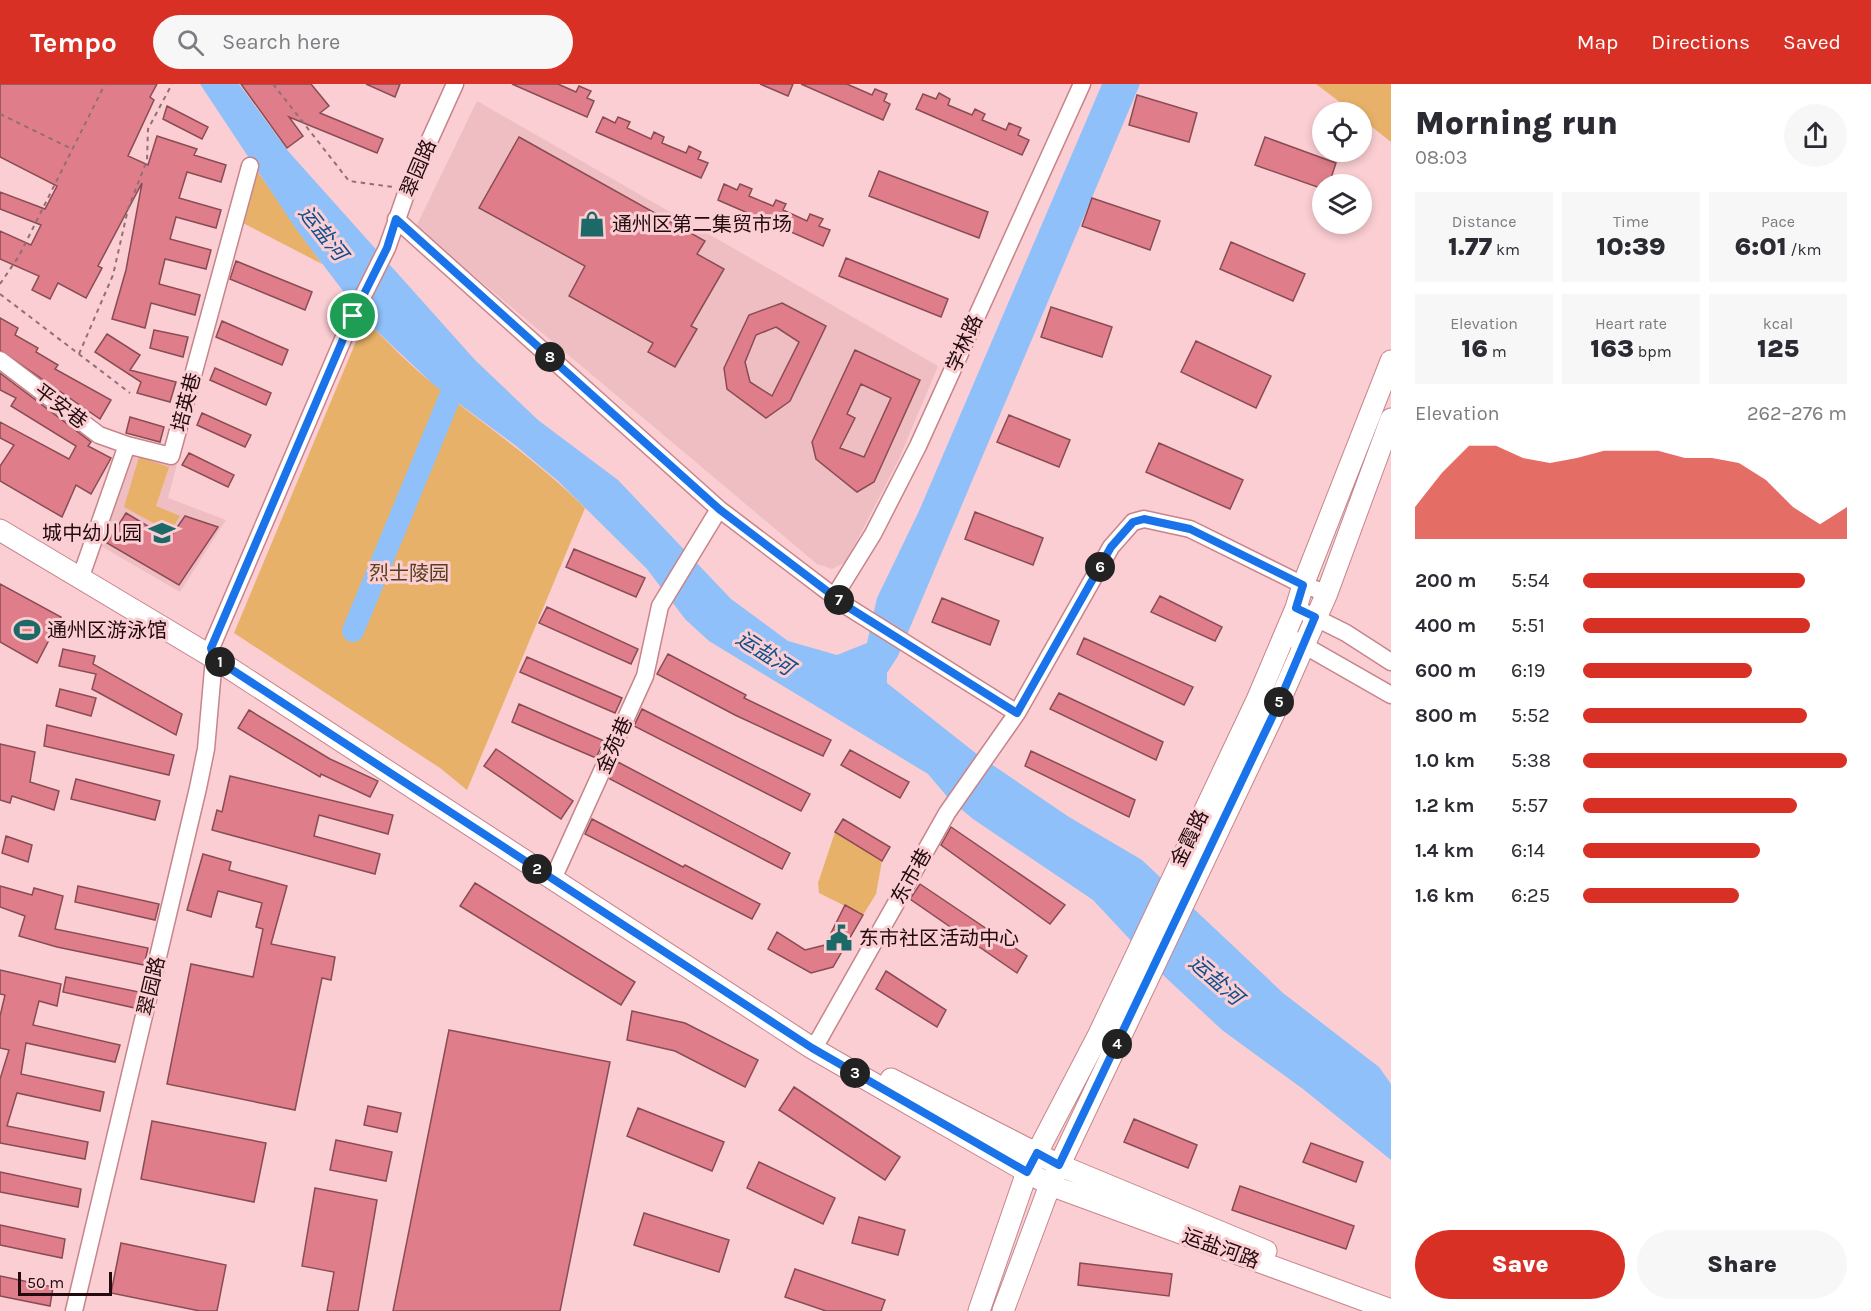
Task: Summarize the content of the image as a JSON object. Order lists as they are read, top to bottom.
{
  "streets": {
    "main road": ["金霞路", "运盐河路"],
    "street": [
      "翠园路",
      "学林路",
      "培英巷",
      "平安巷",
      "金苑巷",
      "东市巷"
    ]
  },
  "crossings": [
    ["培英巷", "平安巷"],
    ["金苑巷", "运盐河路"],
    ["金霞路", "东市巷"],
    ["金霞路", "运盐河路"],
    ["东市巷", "运盐河路"]
  ],
  "water": ["运盐河"],
  "parks": ["烈士陵园"],
  "places": {
    "shop": ["通州区第二集贸市场"],
    "school or university": ["城中幼儿园"],
    "sports": ["通州区游泳馆"],
    "public building": ["东市社区活动中心"]
  },
  "scale_bar": "50 m",
  "page": {
    "header": "Tempo",
    "search": "Search here",
    "nav": ["Map", "Directions", "Saved"],
    "heading": ["Morning run", "08:03"],
    "stats": [
      ["Distance", "1.77 km"],
      ["Time", "10:39"],
      ["Pace", "6:01 /km"],
      ["Elevation", "16 m"],
      ["Heart rate", "163 bpm"],
      ["kcal", "125"]
    ],
    "pins": [
      "8",
      "6",
      "7",
      "1",
      "5",
      "2",
      "4",
      "3"
    ],
    "chart": ["Elevation", "262–276 m"],
    "list": [
      {
        "name": "200 m",
        "note": "5:54"
      },
      {
        "name": "400 m",
        "note": "5:51"
      },
      {
        "name": "600 m",
        "note": "6:19"
      },
      {
        "name": "800 m",
        "note": "5:52"
      },
      {
        "name": "1.0 km",
        "note": "5:38"
      },
      {
        "name": "1.2 km",
        "note": "5:57"
      },
      {
        "name": "1.4 km",
        "note": "6:14"
      },
      {
        "name": "1.6 km",
        "note": "6:25"
      }
    ],
    "buttons": ["Save", "Share"],
    "scale": "50 m"
  }
}
